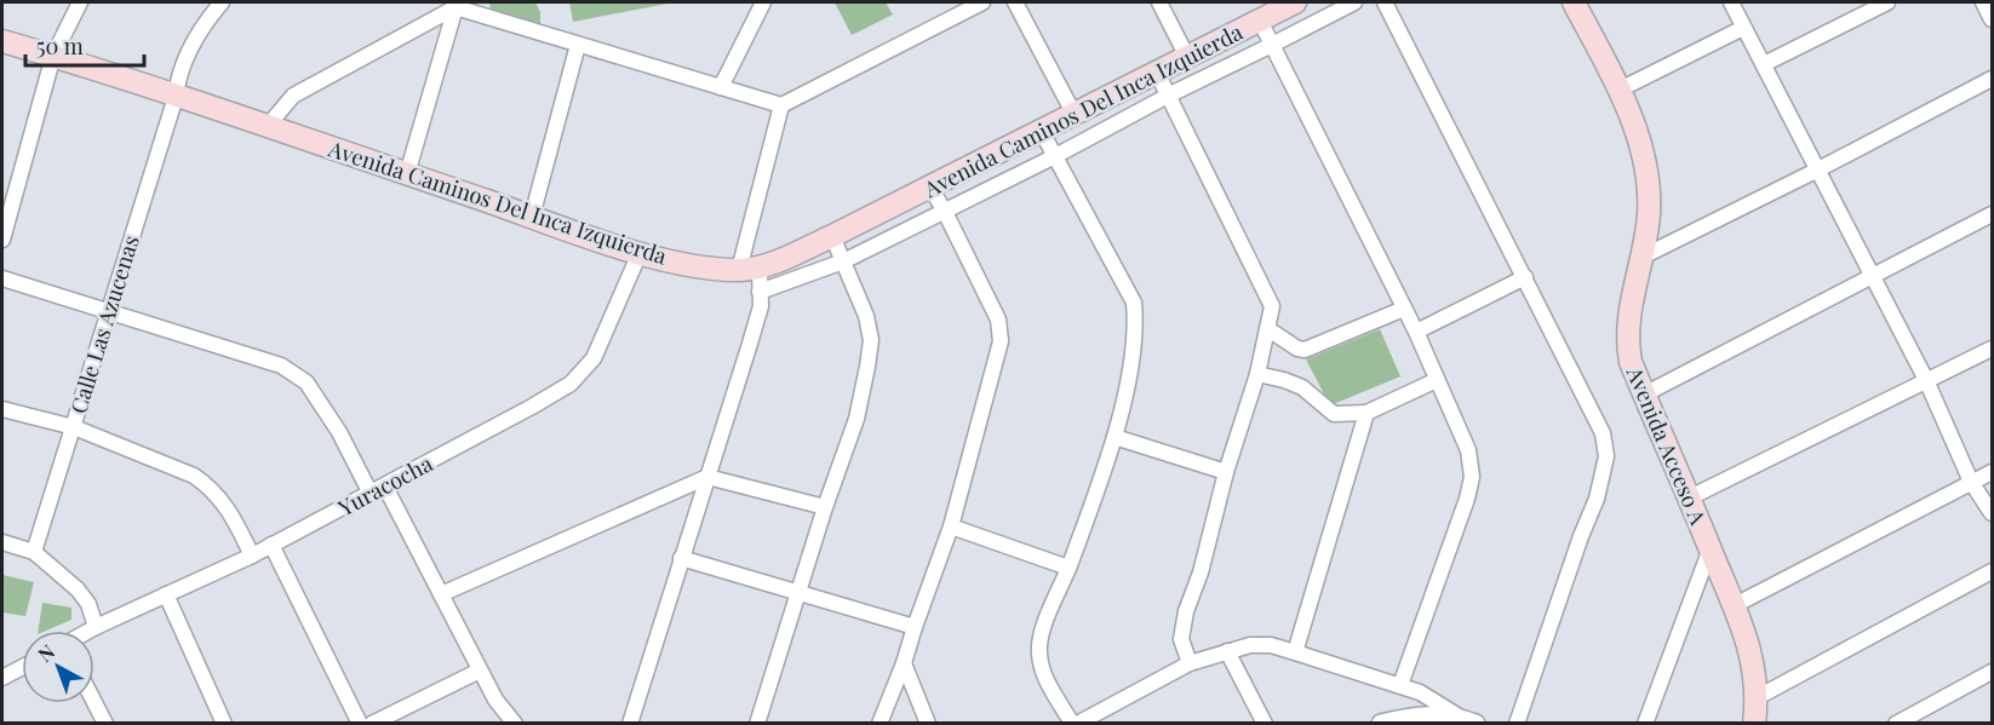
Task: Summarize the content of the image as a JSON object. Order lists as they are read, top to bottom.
{
  "streets": {
    "main road": ["Avenida Caminos Del Inca Izquierda", "Avenida Acceso A"],
    "street": ["Calle Las Azucenas", "Yuracocha"]
  },
  "crossings": [
    ["Avenida Caminos Del Inca Izquierda", "Calle Las Azucenas"],
    ["Avenida Caminos Del Inca Izquierda", "Yuracocha"]
  ],
  "scale_bar": "50 m",
  "north": "top left"
}
